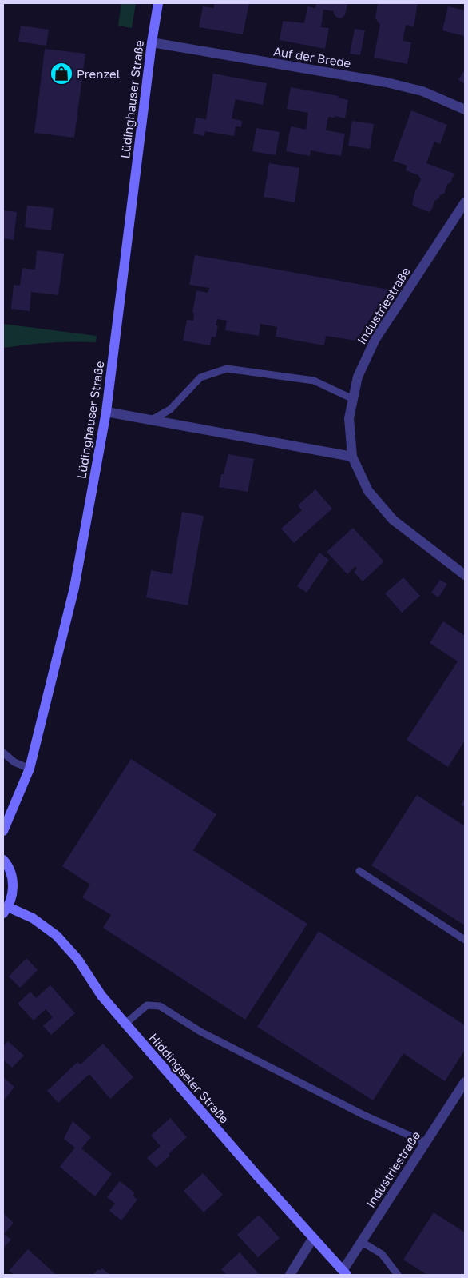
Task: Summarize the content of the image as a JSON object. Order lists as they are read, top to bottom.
{
  "streets": {
    "street": [
      "Auf der Brede",
      "Lüdinghauser Straße",
      "Industriestraße",
      "Hiddingseler Straße"
    ]
  },
  "crossings": [
    ["Auf der Brede", "Lüdinghauser Straße"],
    ["Industriestraße", "Hiddingseler Straße"]
  ],
  "places": {
    "shop": ["Prenzel"]
  }
}
